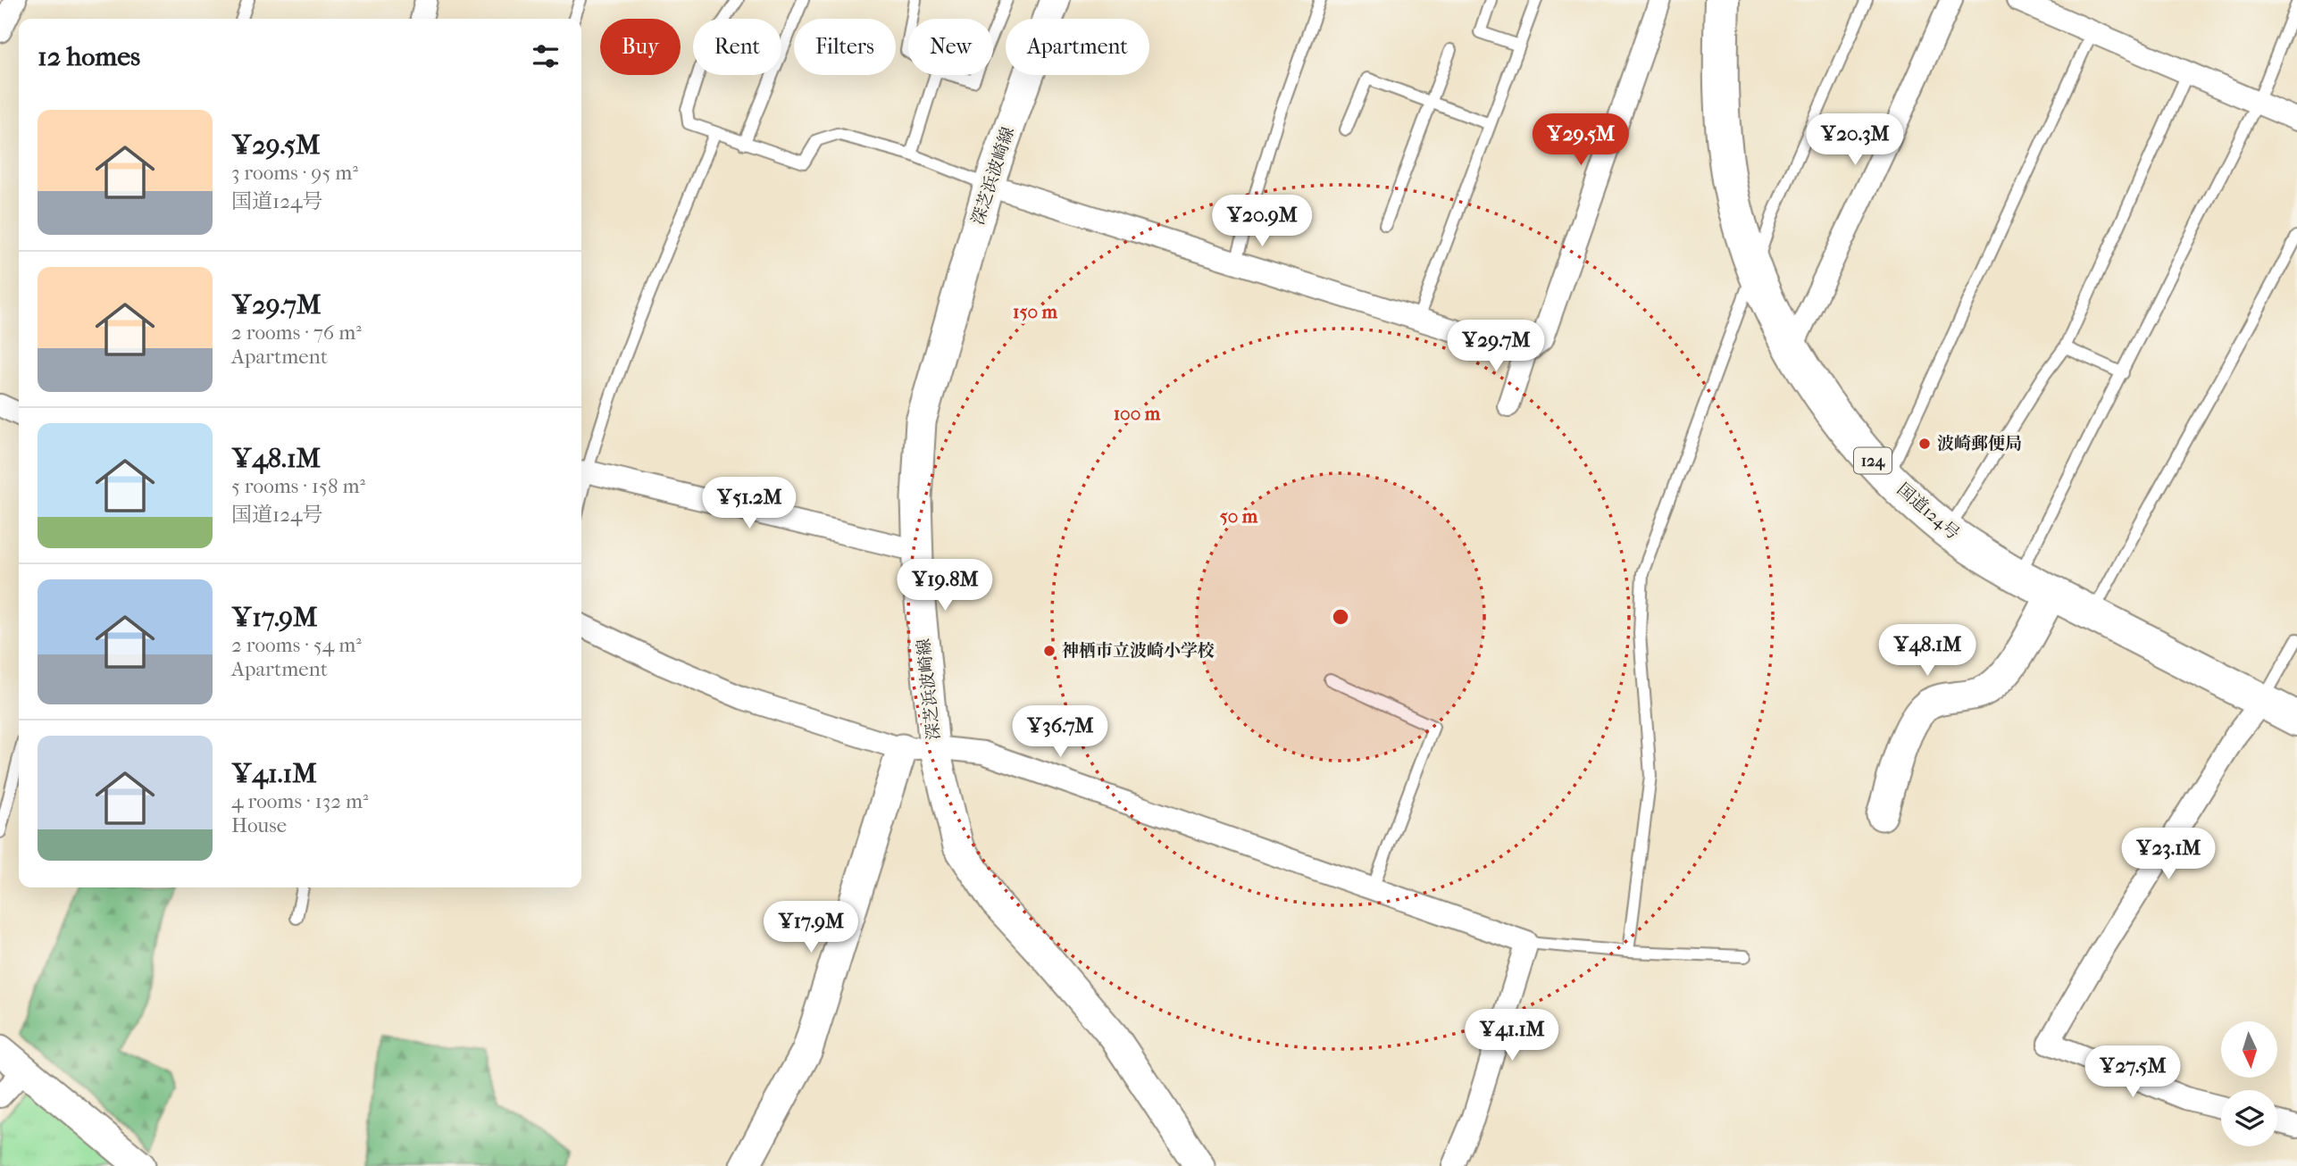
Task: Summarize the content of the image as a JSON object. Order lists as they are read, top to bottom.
{
  "streets": {
    "highway": ["124", "国道124号"],
    "main road": ["深芝浜波崎線"]
  },
  "places": ["波崎郵便局", "神栖市立波崎小学校"],
  "north": "bottom",
  "page": {
    "chip": [
      "Buy",
      "Rent",
      "Filters",
      "New",
      "Apartment"
    ],
    "heading": "12 homes",
    "list": [
      {
        "name": "¥29.5M",
        "note": "3 rooms · 95 m² · 国道124号"
      },
      {
        "name": "¥29.7M",
        "note": "2 rooms · 76 m² · Apartment"
      },
      {
        "name": "¥48.1M",
        "note": "5 rooms · 158 m² · 国道124号"
      },
      {
        "name": "¥17.9M",
        "note": "2 rooms · 54 m² · Apartment"
      },
      {
        "name": "¥41.1M",
        "note": "4 rooms · 132 m² · House"
      }
    ],
    "price": [
      "¥29.5M",
      "¥20.3M",
      "¥20.9M",
      "¥29.7M",
      "¥51.2M",
      "¥19.8M",
      "¥48.1M",
      "¥36.7M",
      "¥23.1M",
      "¥17.9M",
      "¥41.1M",
      "¥27.5M"
    ]
  },
  "rings": ["150 m", "100 m", "50 m"]
}
